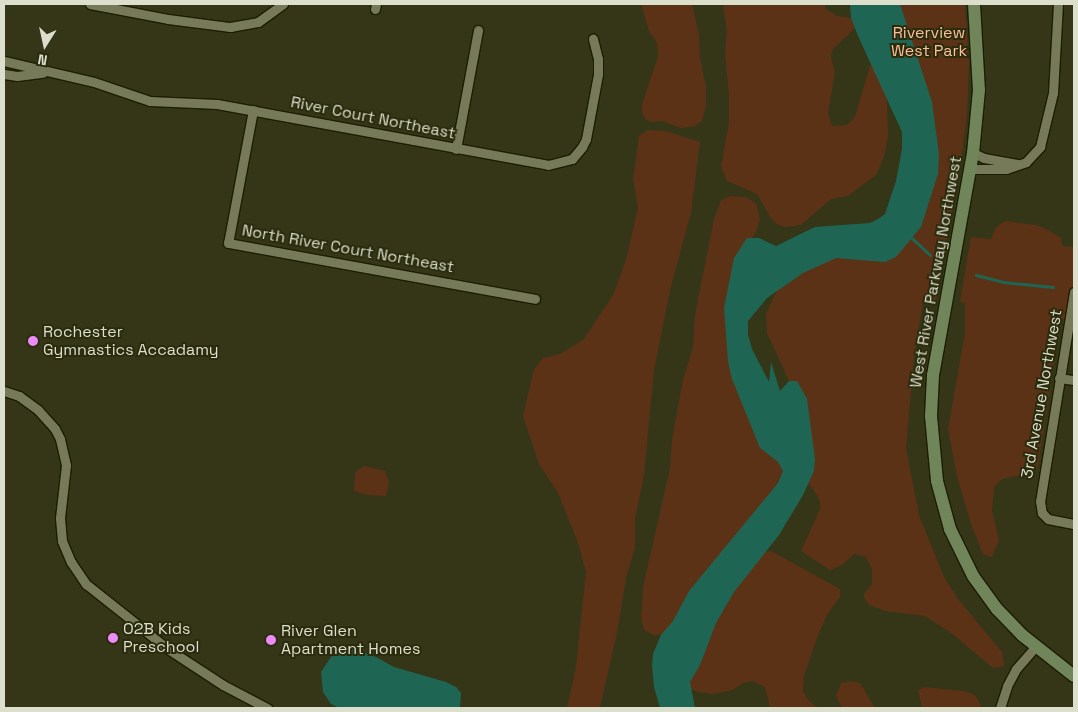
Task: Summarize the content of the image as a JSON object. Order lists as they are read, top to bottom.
{
  "streets": {
    "main road": ["West River Parkway Northwest"],
    "street": ["River Court Northeast", "North River Court Northeast", "3rd Avenue Northwest"]
  },
  "crossings": [
    ["River Court Northeast", "North River Court Northeast"]
  ],
  "parks": ["Riverview West Park"],
  "places": ["Rochester Gymnastics Accadamy", "O2B Kids Preschool", "River Glen Apartment Homes"],
  "north": "bottom"
}
